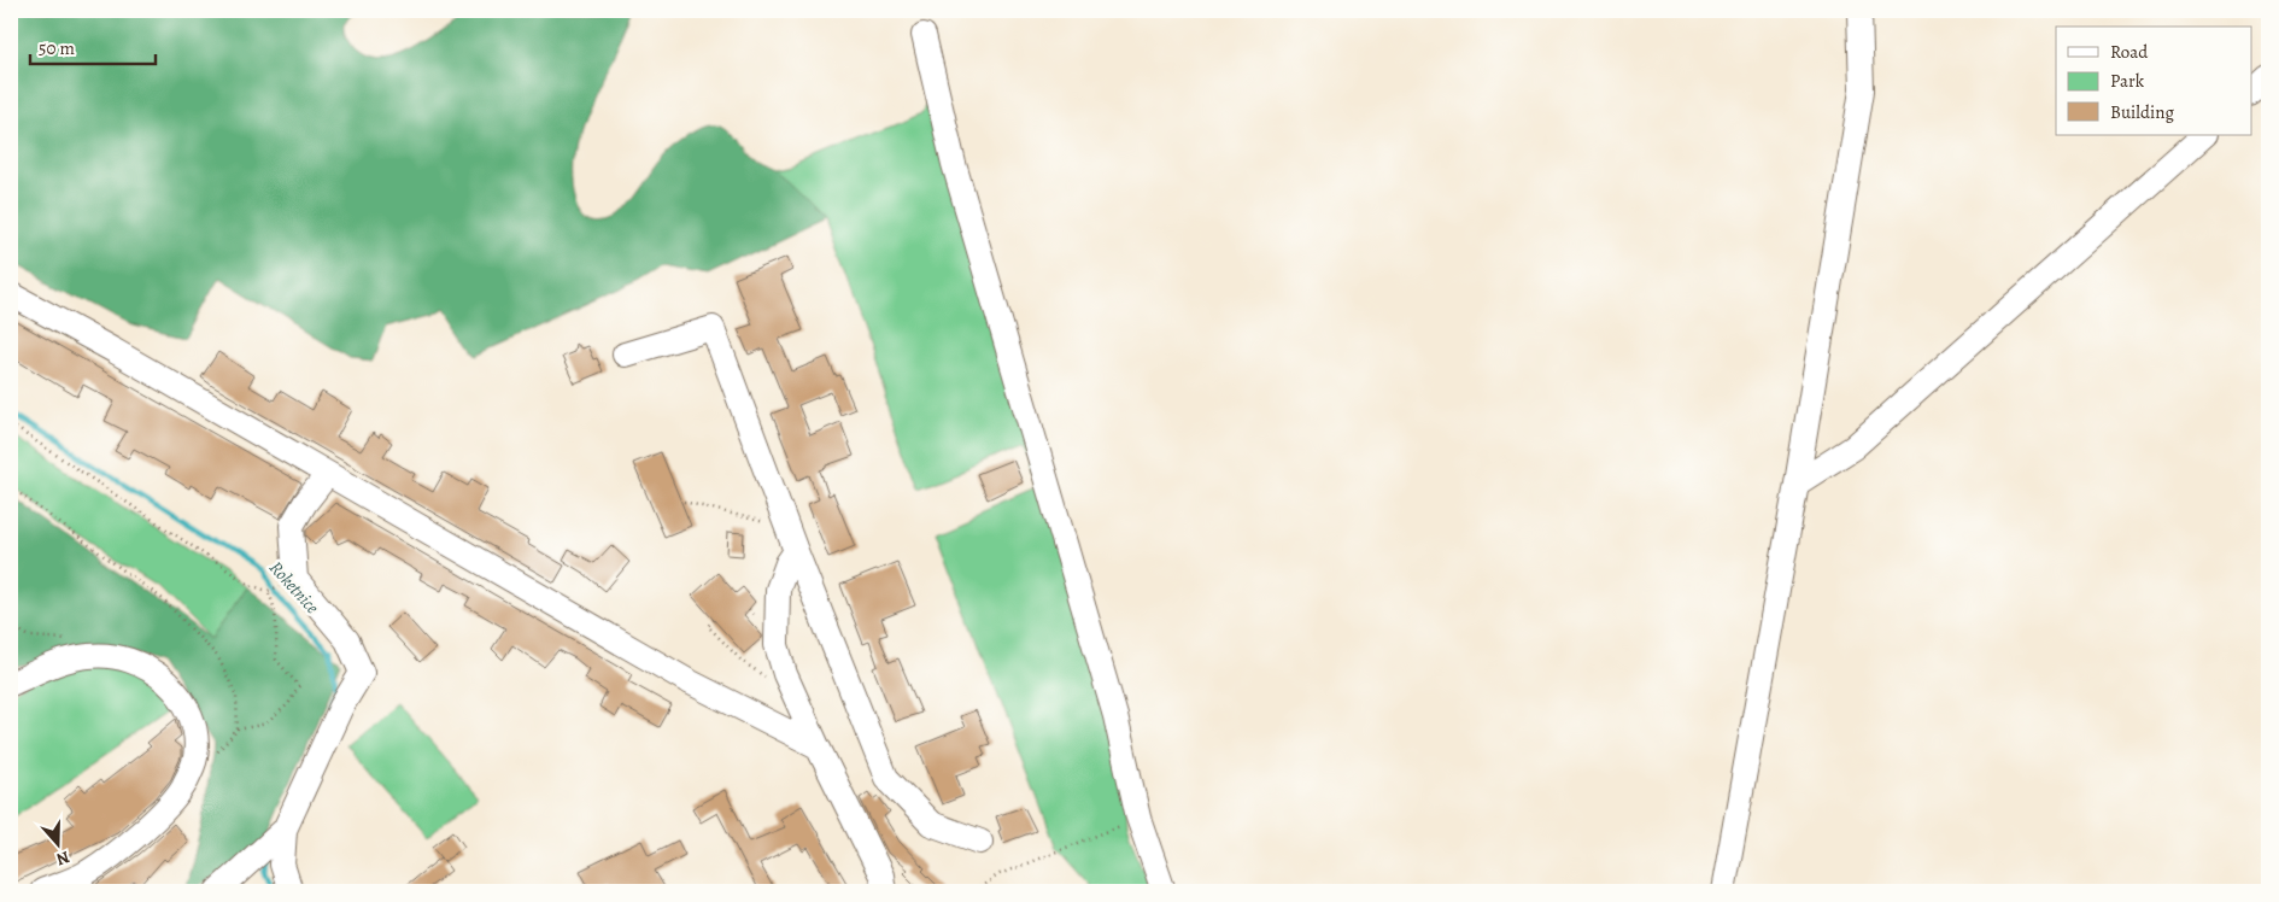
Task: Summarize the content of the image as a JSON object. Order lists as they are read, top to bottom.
{
  "water": ["Roketnice"],
  "legend": ["Road", "Park", "Building"],
  "scale_bar": "50 m",
  "north": "bottom"
}
